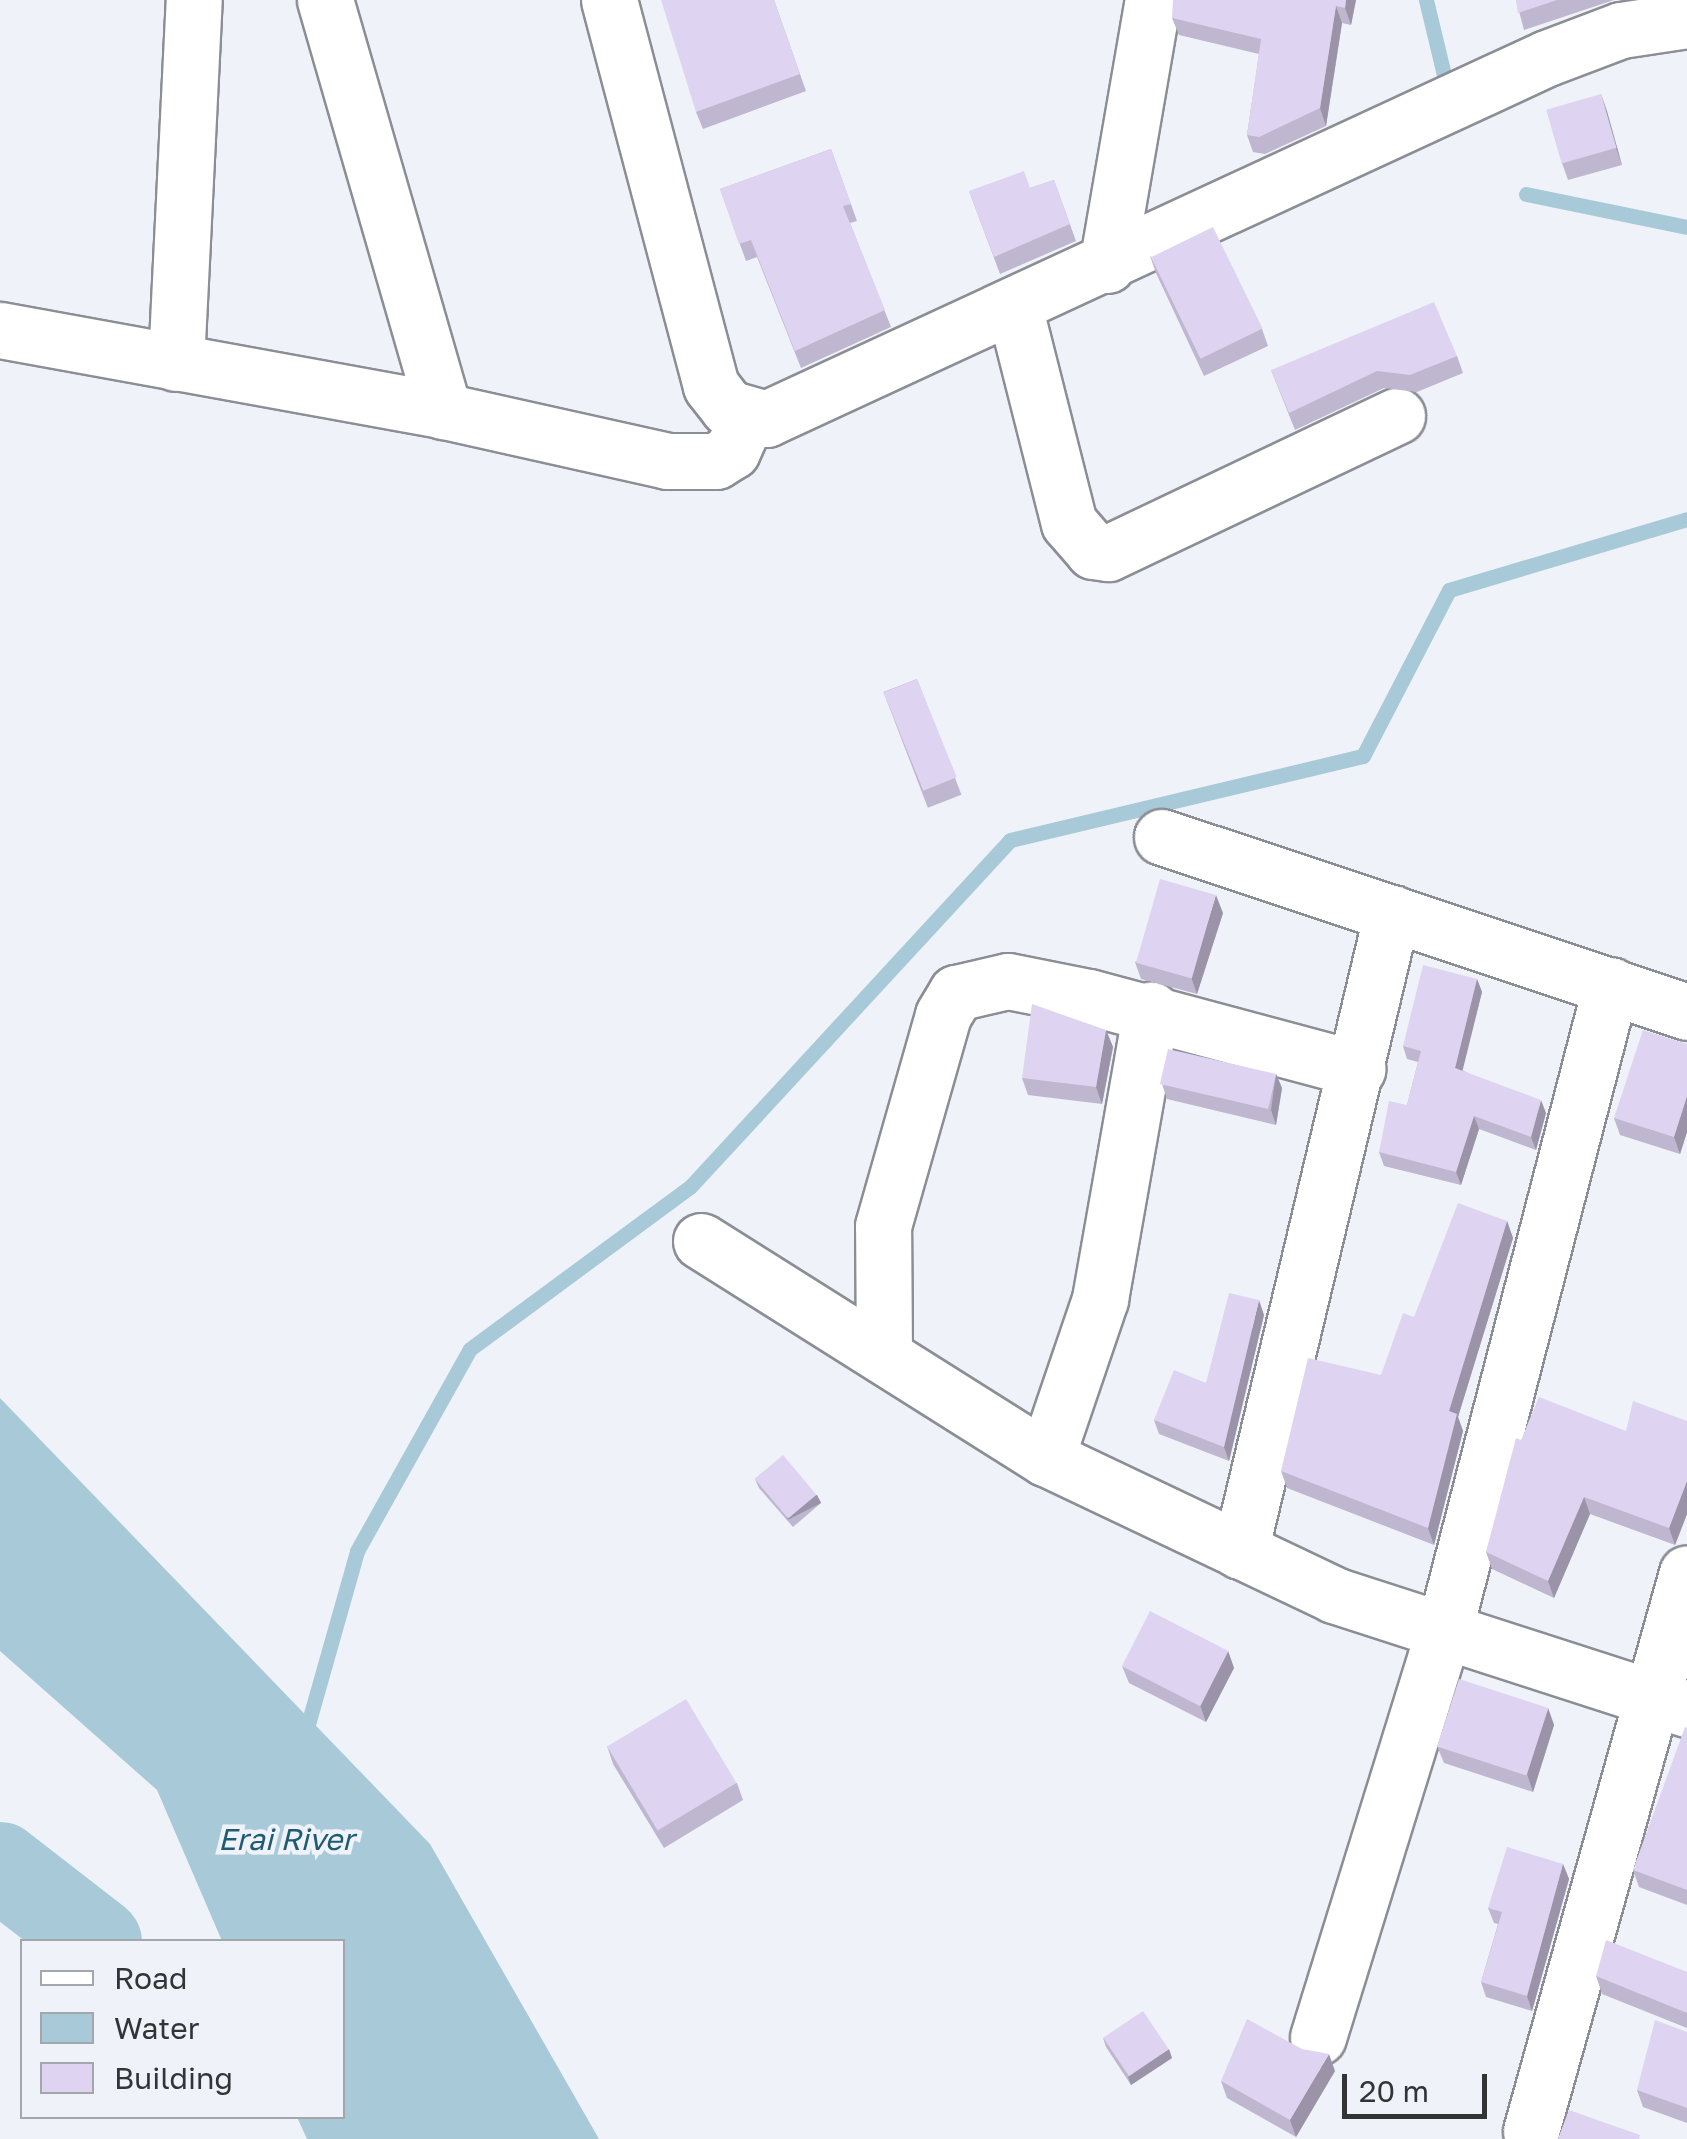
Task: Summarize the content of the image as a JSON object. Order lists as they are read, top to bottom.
{
  "water": ["Erai River"],
  "legend": ["Road", "Water", "Building"],
  "scale_bar": "20 m"
}
